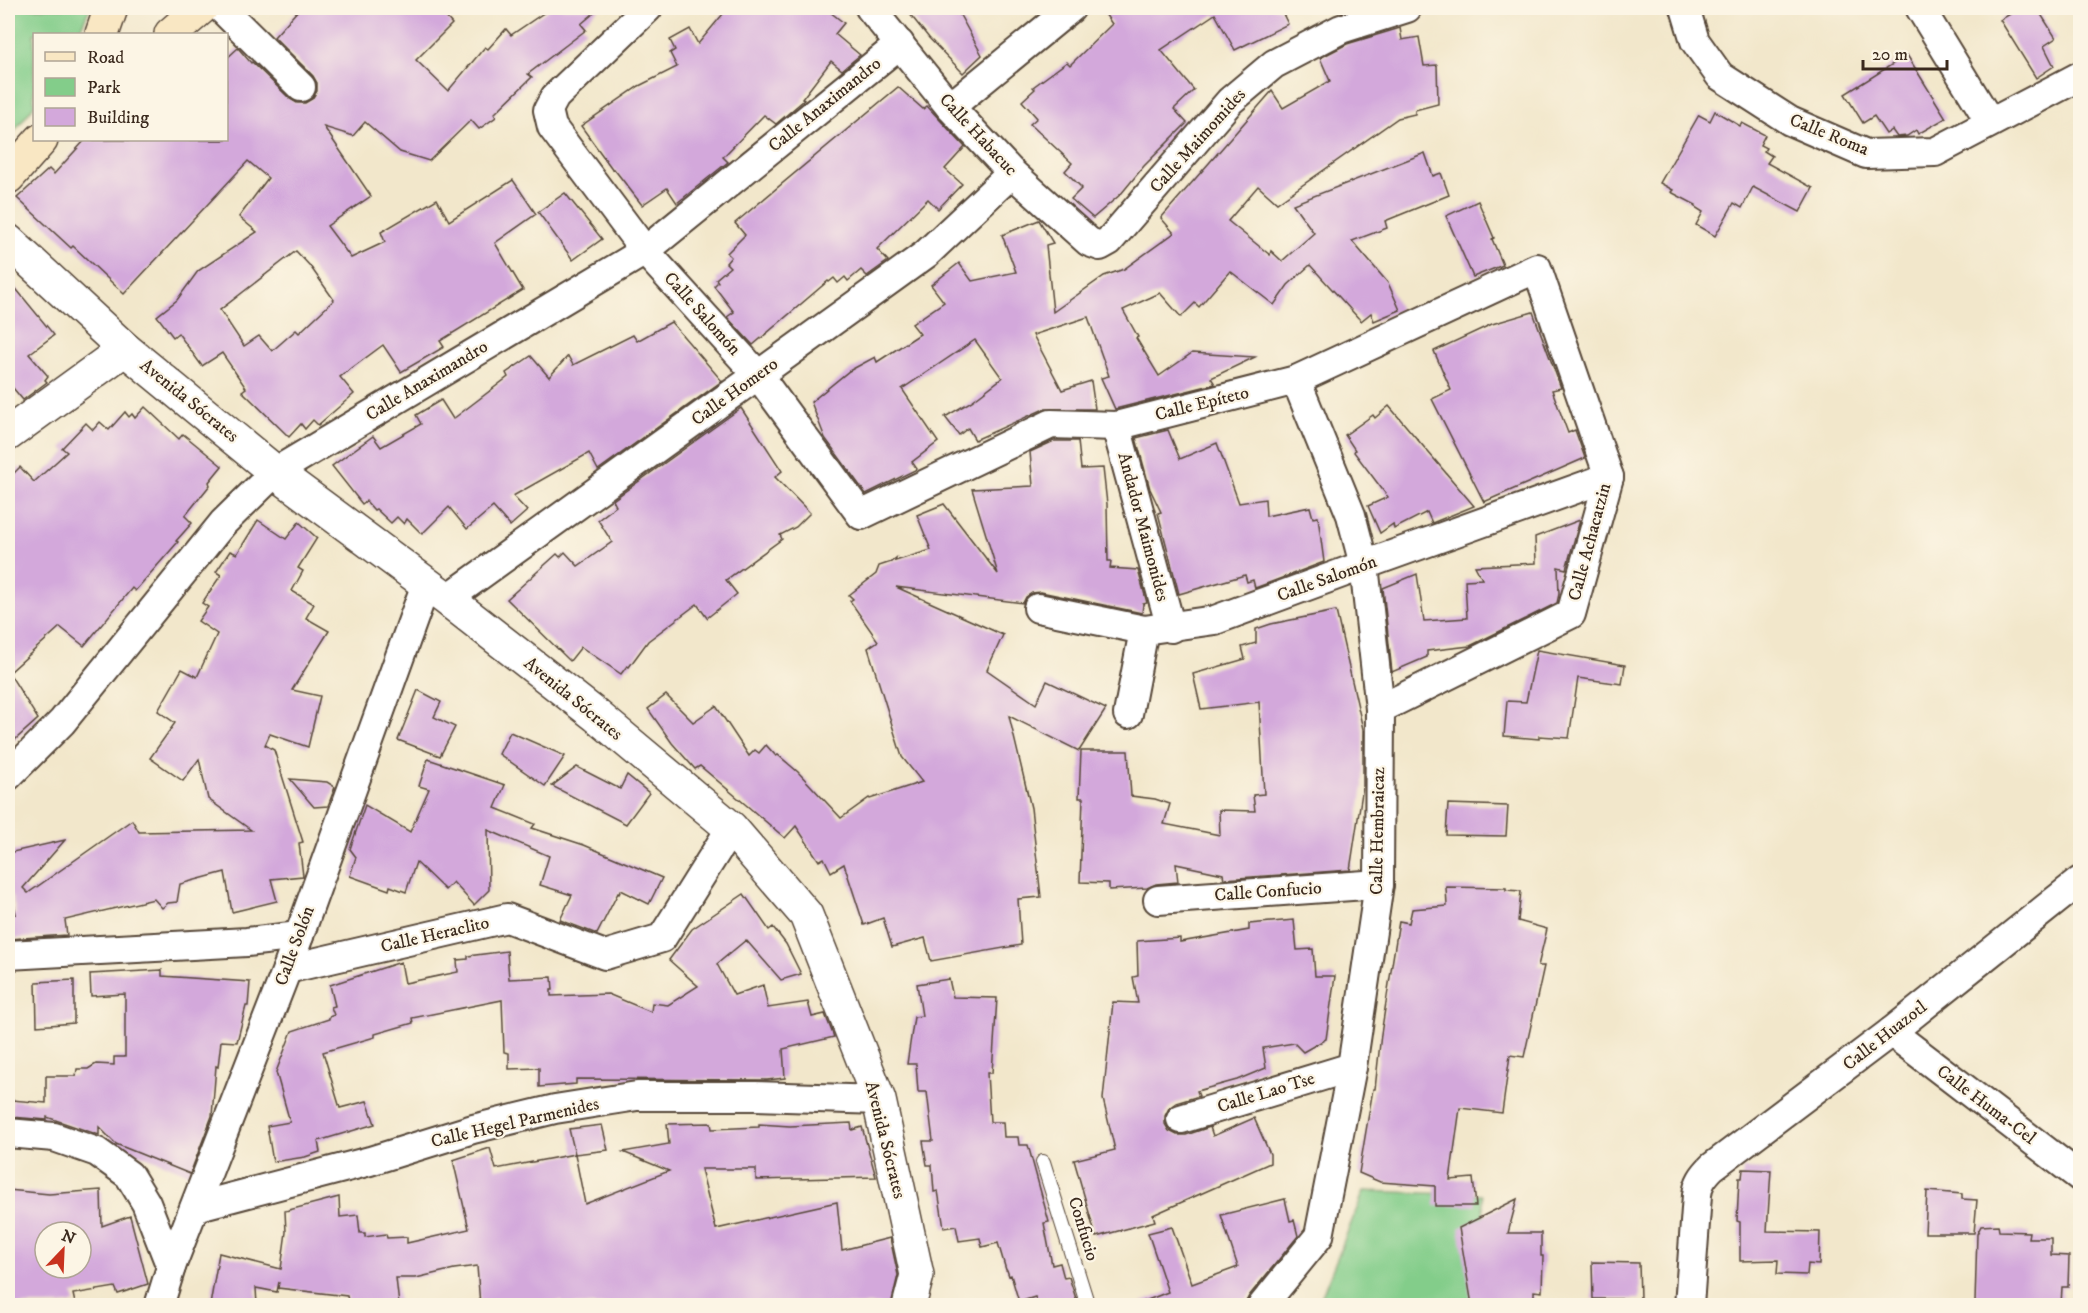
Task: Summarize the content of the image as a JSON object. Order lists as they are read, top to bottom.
{
  "streets": {
    "street": [
      "Calle Anaximandro",
      "Calle Habacuc",
      "Calle Roma",
      "Calle Maimomides",
      "Calle Salomón",
      "Calle Homero",
      "Avenida Sócrates",
      "Calle Epíteto",
      "Andador Maimonides",
      "Calle Achacatzin",
      "Calle Hembraicaz",
      "Calle Confucio",
      "Calle Heraclito",
      "Calle Solón",
      "Calle Huazotl",
      "Calle Lao Tse",
      "Calle Huma-Cel",
      "Calle Hegel Parmenides"
    ],
    "lane": ["Confucio"]
  },
  "crossings": [
    ["Calle Anaximandro", "Calle Habacuc"],
    ["Calle Anaximandro", "Calle Salomón"],
    ["Calle Anaximandro", "Avenida Sócrates"],
    ["Calle Habacuc", "Calle Maimomides"],
    ["Calle Habacuc", "Calle Homero"],
    ["Calle Salomón", "Calle Homero"],
    ["Calle Salomón", "Calle Epíteto"],
    ["Calle Salomón", "Andador Maimonides"],
    ["Calle Salomón", "Calle Achacatzin"],
    ["Calle Salomón", "Calle Hembraicaz"],
    ["Calle Homero", "Avenida Sócrates"],
    ["Calle Homero", "Calle Solón"],
    ["Avenida Sócrates", "Calle Heraclito"],
    ["Avenida Sócrates", "Calle Solón"],
    ["Avenida Sócrates", "Calle Hegel Parmenides"],
    ["Calle Epíteto", "Andador Maimonides"],
    ["Calle Epíteto", "Calle Achacatzin"],
    ["Calle Epíteto", "Calle Hembraicaz"],
    ["Calle Achacatzin", "Calle Hembraicaz"],
    ["Calle Hembraicaz", "Calle Confucio"],
    ["Calle Hembraicaz", "Calle Lao Tse"],
    ["Calle Heraclito", "Calle Solón"],
    ["Calle Solón", "Calle Hegel Parmenides"],
    ["Calle Huazotl", "Calle Huma-Cel"]
  ],
  "legend": ["Road", "Park", "Building"],
  "scale_bar": "20 m",
  "north": "top right"
}
